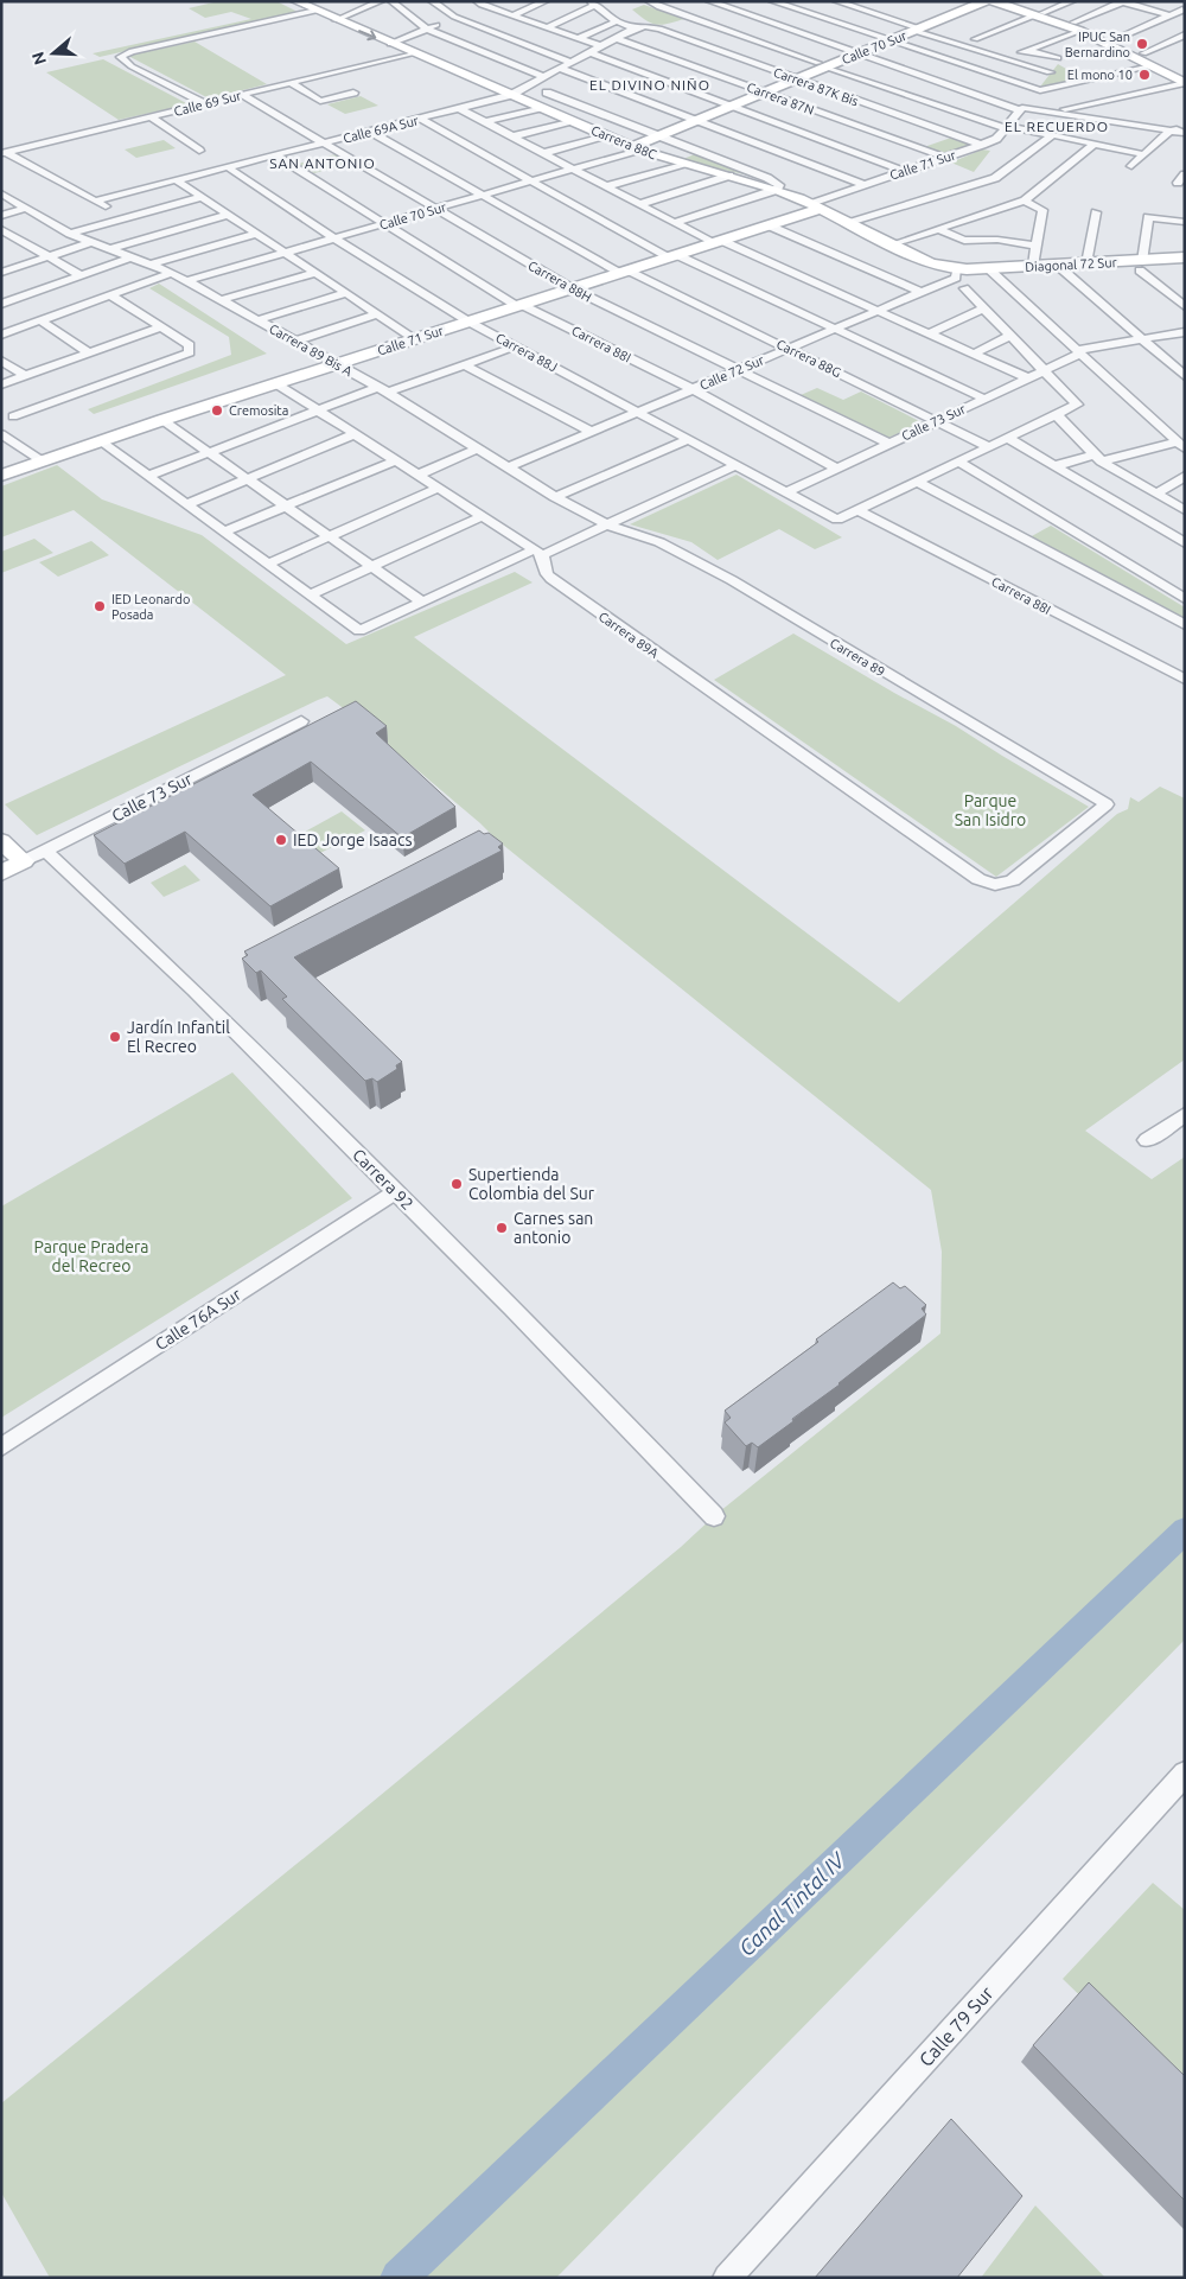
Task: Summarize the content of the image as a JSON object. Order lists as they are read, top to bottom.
{
  "streets": {
    "street": [
      "Calle 70 Sur",
      "Carrera 87K Bis",
      "Carrera 87N",
      "Calle 69 Sur",
      "Calle 69A Sur",
      "Carrera 88C",
      "Calle 71 Sur",
      "Diagonal 72 Sur",
      "Carrera 88H",
      "Carrera 88I",
      "Carrera 89 Bis A",
      "Carrera 88J",
      "Carrera 88G",
      "Calle 72 Sur",
      "Calle 73 Sur",
      "Carrera 89A",
      "Carrera 89",
      "Carrera 92",
      "Calle 76A Sur",
      "Calle 79 Sur"
    ]
  },
  "crossings": [
    ["Calle 70 Sur", "Carrera 87K Bis"],
    ["Calle 70 Sur", "Carrera 87N"],
    ["Calle 70 Sur", "Carrera 88C"],
    ["Calle 70 Sur", "Carrera 88H"],
    ["Calle 70 Sur", "Carrera 88I"],
    ["Calle 70 Sur", "Carrera 89 Bis A"],
    ["Calle 70 Sur", "Carrera 88J"],
    ["Calle 70 Sur", "Carrera 88G"],
    ["Carrera 87K Bis", "Calle 69A Sur"],
    ["Carrera 87K Bis", "Calle 71 Sur"],
    ["Carrera 87N", "Calle 69A Sur"],
    ["Carrera 87N", "Calle 71 Sur"],
    ["Calle 69 Sur", "Carrera 88C"],
    ["Calle 69 Sur", "Carrera 88H"],
    ["Calle 69A Sur", "Carrera 88C"],
    ["Calle 69A Sur", "Carrera 88H"],
    ["Calle 69A Sur", "Carrera 88I"],
    ["Calle 69A Sur", "Carrera 88J"],
    ["Calle 69A Sur", "Carrera 88G"],
    ["Carrera 88C", "Calle 71 Sur"],
    ["Carrera 88C", "Diagonal 72 Sur"],
    ["Carrera 88C", "Calle 72 Sur"],
    ["Calle 71 Sur", "Carrera 88H"],
    ["Calle 71 Sur", "Carrera 88I"],
    ["Calle 71 Sur", "Carrera 89 Bis A"],
    ["Calle 71 Sur", "Carrera 88J"],
    ["Calle 71 Sur", "Carrera 88G"],
    ["Diagonal 72 Sur", "Calle 72 Sur"],
    ["Carrera 88H", "Calle 72 Sur"],
    ["Carrera 88H", "Calle 73 Sur"],
    ["Carrera 88I", "Carrera 88J"],
    ["Carrera 88I", "Calle 72 Sur"],
    ["Carrera 88I", "Calle 73 Sur"],
    ["Carrera 89 Bis A", "Calle 72 Sur"],
    ["Carrera 89 Bis A", "Carrera 89"],
    ["Carrera 88J", "Calle 72 Sur"],
    ["Carrera 88J", "Calle 73 Sur"],
    ["Carrera 88G", "Calle 72 Sur"],
    ["Carrera 88G", "Calle 73 Sur"],
    ["Calle 73 Sur", "Carrera 92"],
    ["Carrera 89A", "Carrera 89"],
    ["Carrera 92", "Calle 76A Sur"]
  ],
  "districts": ["EL DIVINO NIÑO", "EL RECUERDO", "SAN ANTONIO"],
  "water": ["Canal Tintal IV"],
  "parks": ["Parque San Isidro", "Parque Pradera del Recreo"],
  "places": [
    "IPUC San Bernardino",
    "El mono 10",
    "Cremosita",
    "IED Leonardo Posada",
    "IED Jorge Isaacs",
    "Jardín Infantil El Recreo",
    "Supertienda Colombia del Sur",
    "Carnes san antonio"
  ],
  "north": "left"
}
